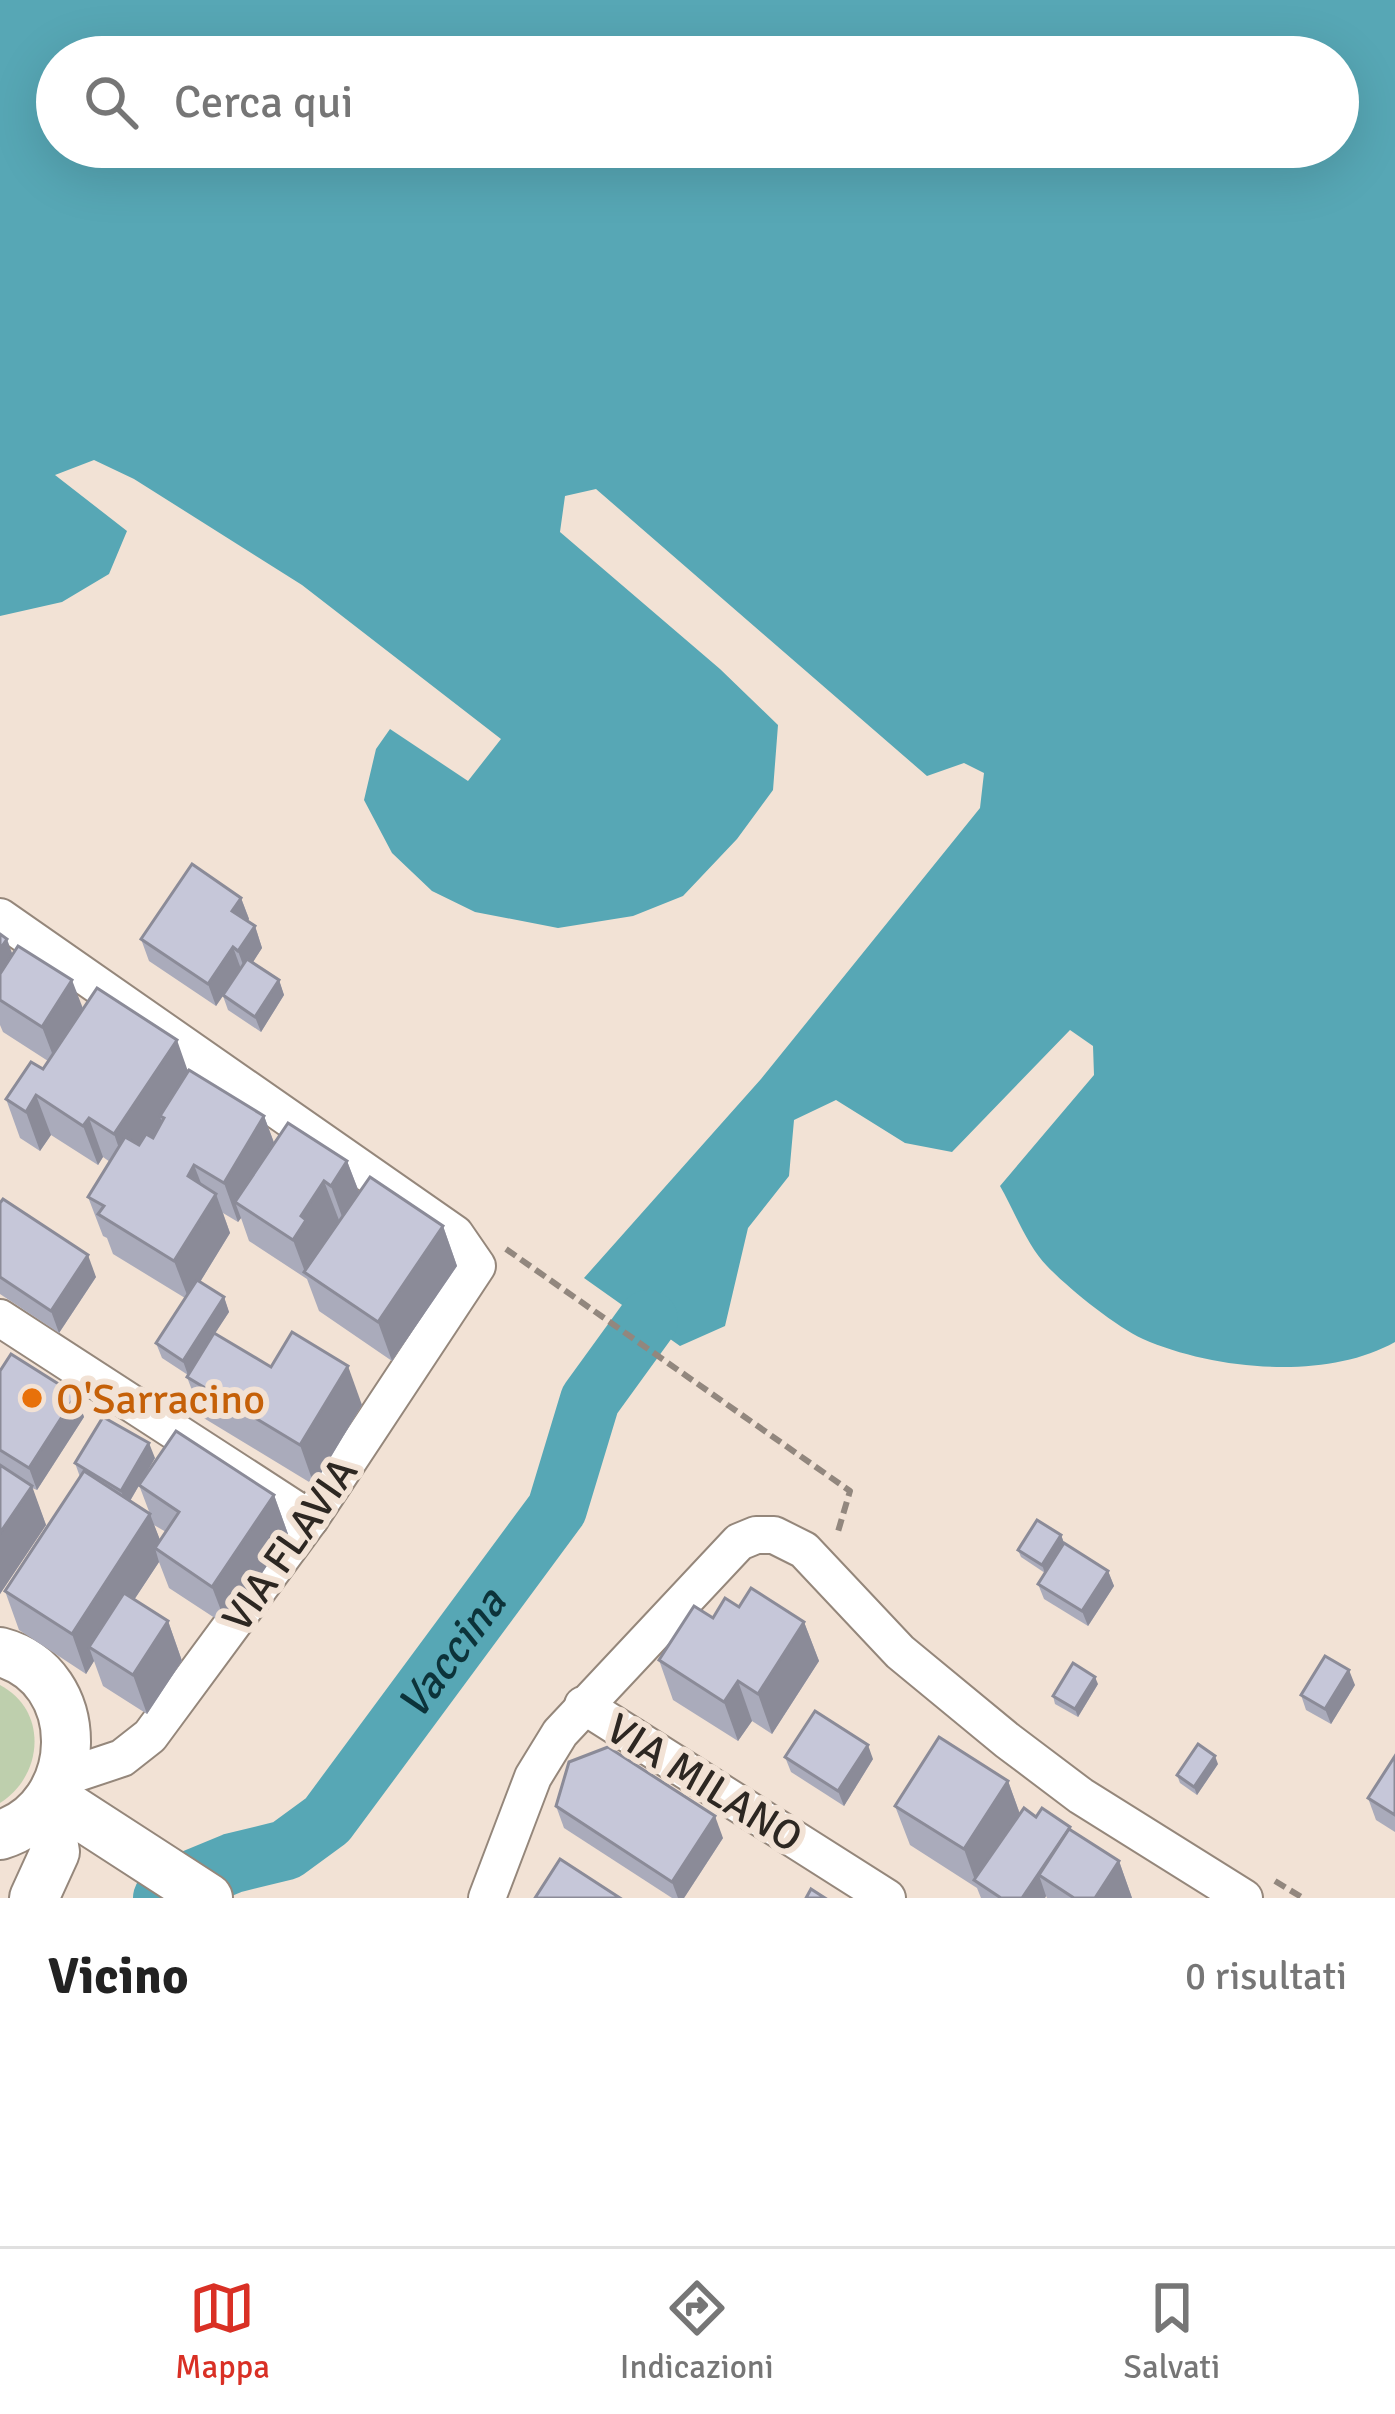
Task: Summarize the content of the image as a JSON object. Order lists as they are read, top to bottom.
{
  "streets": {
    "street": ["VIA FLAVIA", "VIA MILANO"]
  },
  "water": ["Vaccina"],
  "places": ["O'Sarracino"],
  "page": {
    "search": "Cerca qui",
    "heading": ["Vicino", "0 risultati"],
    "nav": ["Mappa", "Indicazioni", "Salvati"]
  }
}
